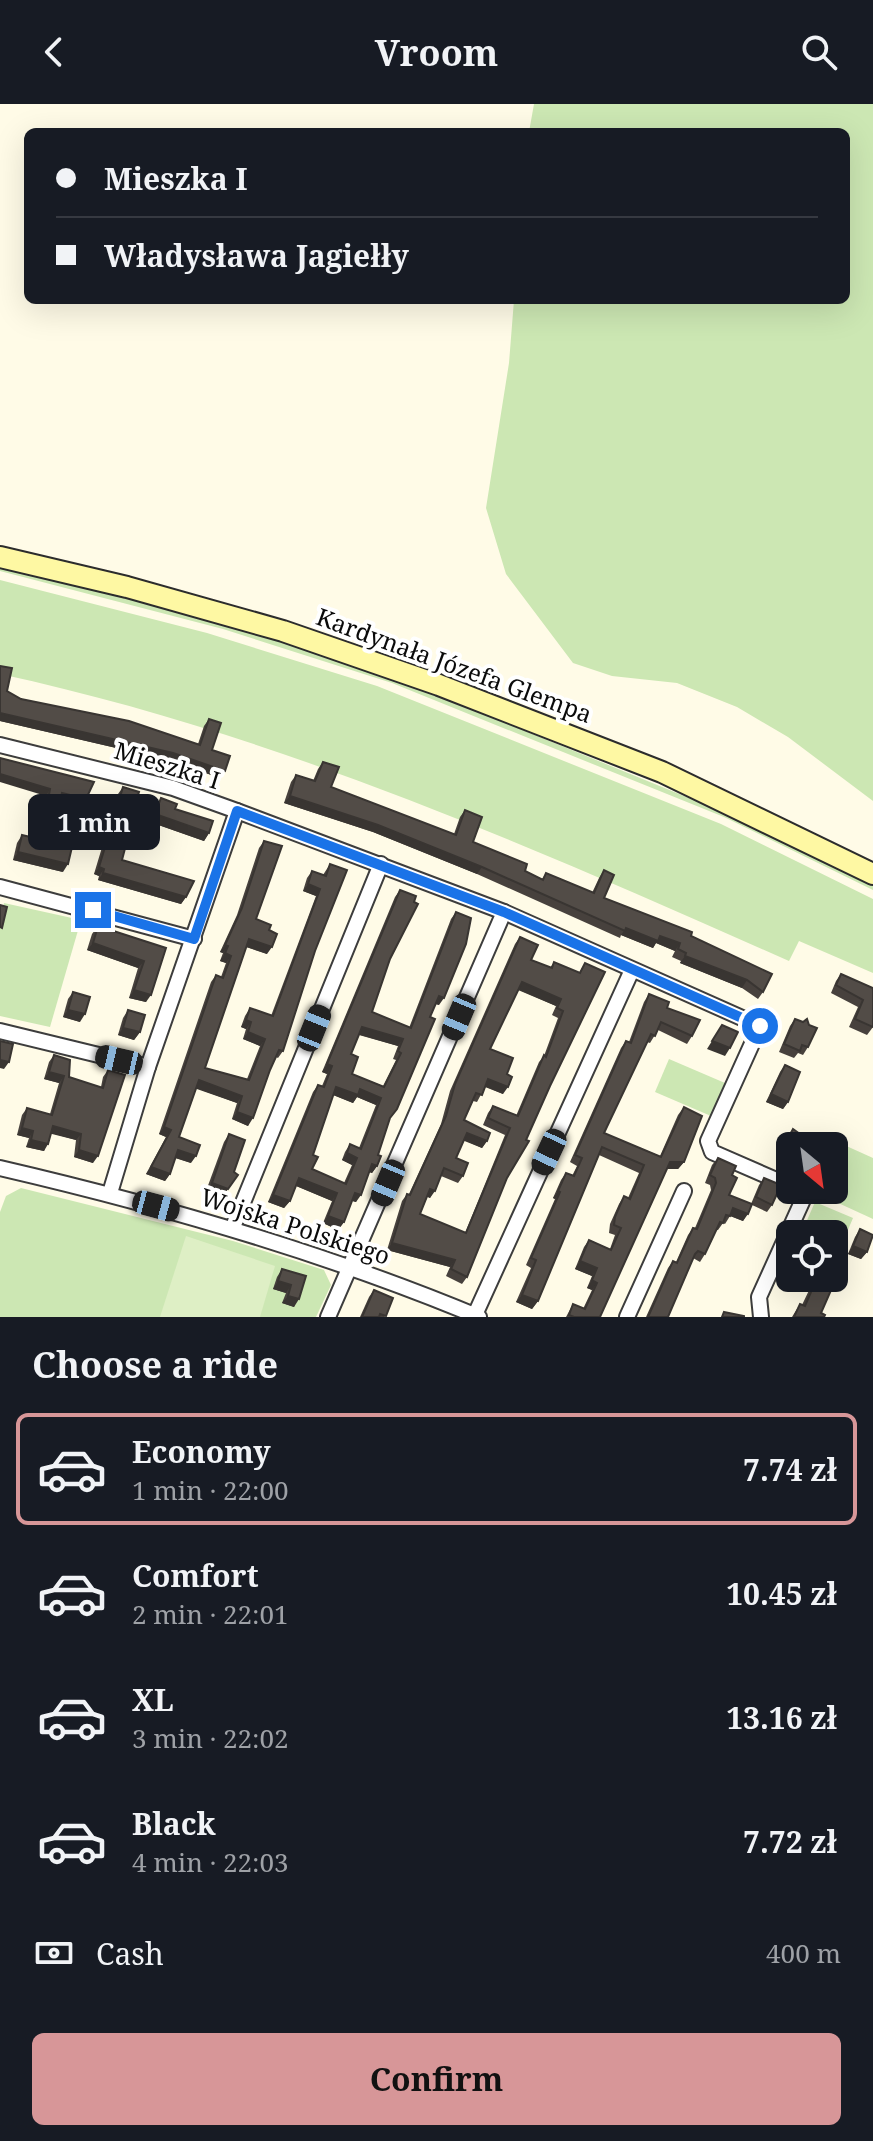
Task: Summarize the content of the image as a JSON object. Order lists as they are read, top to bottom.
{
  "streets": {
    "main road": ["Kardynała Józefa Glempa"],
    "street": ["Mieszka I", "Wojska Polskiego"]
  },
  "north": "bottom right",
  "page": {
    "header": "Vroom",
    "banner": ["Mieszka I", "Władysława Jagiełły"],
    "bubble": "1 min",
    "heading": "Choose a ride",
    "list": [
      {
        "name": "Economy",
        "note": "1 min · 22:00",
        "value": "7.74 zł"
      },
      {
        "name": "Comfort",
        "note": "2 min · 22:01",
        "value": "10.45 zł"
      },
      {
        "name": "XL",
        "note": "3 min · 22:02",
        "value": "13.16 zł"
      },
      {
        "name": "Black",
        "note": "4 min · 22:03",
        "value": "7.72 zł"
      }
    ],
    "pay": ["Cash", "400 m"],
    "buttons": "Confirm"
  }
}
